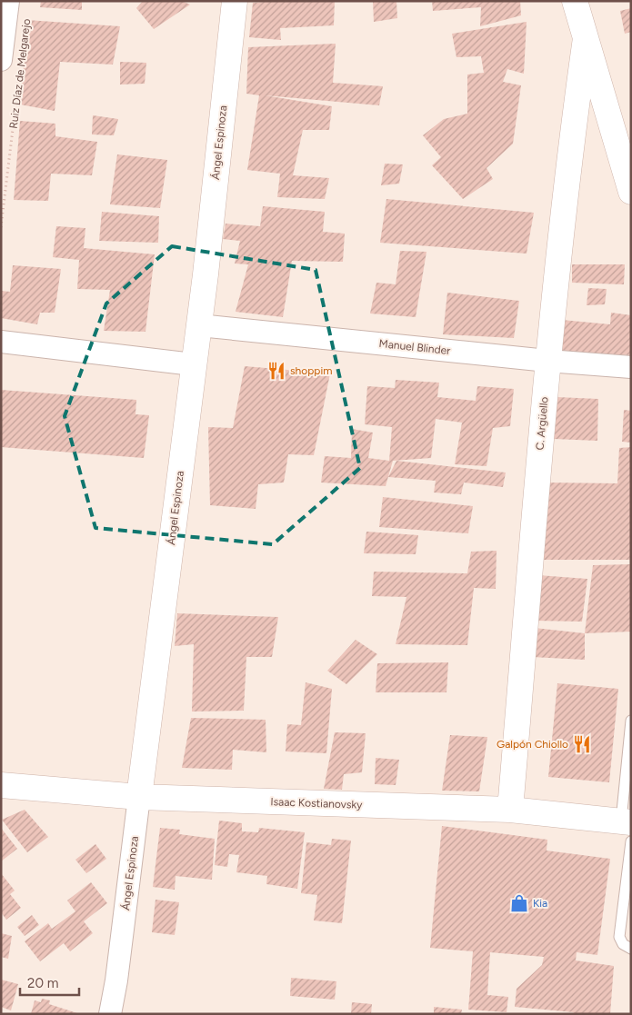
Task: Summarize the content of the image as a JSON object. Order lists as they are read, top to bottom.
{
  "streets": {
    "street": [
      "Ruiz Díaz de Melgarejo",
      "Ángel Espinoza",
      "Manuel Blinder",
      "C. Argüello",
      "Isaac Kostianovsky"
    ]
  },
  "crossings": [
    ["Ángel Espinoza", "Manuel Blinder"],
    ["Ángel Espinoza", "Isaac Kostianovsky"],
    ["Manuel Blinder", "C. Argüello"],
    ["C. Argüello", "Isaac Kostianovsky"]
  ],
  "places": {
    "restaurant": ["shoppim", "Galpón Chiollo"],
    "shop": ["Kia"]
  },
  "scale_bar": "20 m"
}
